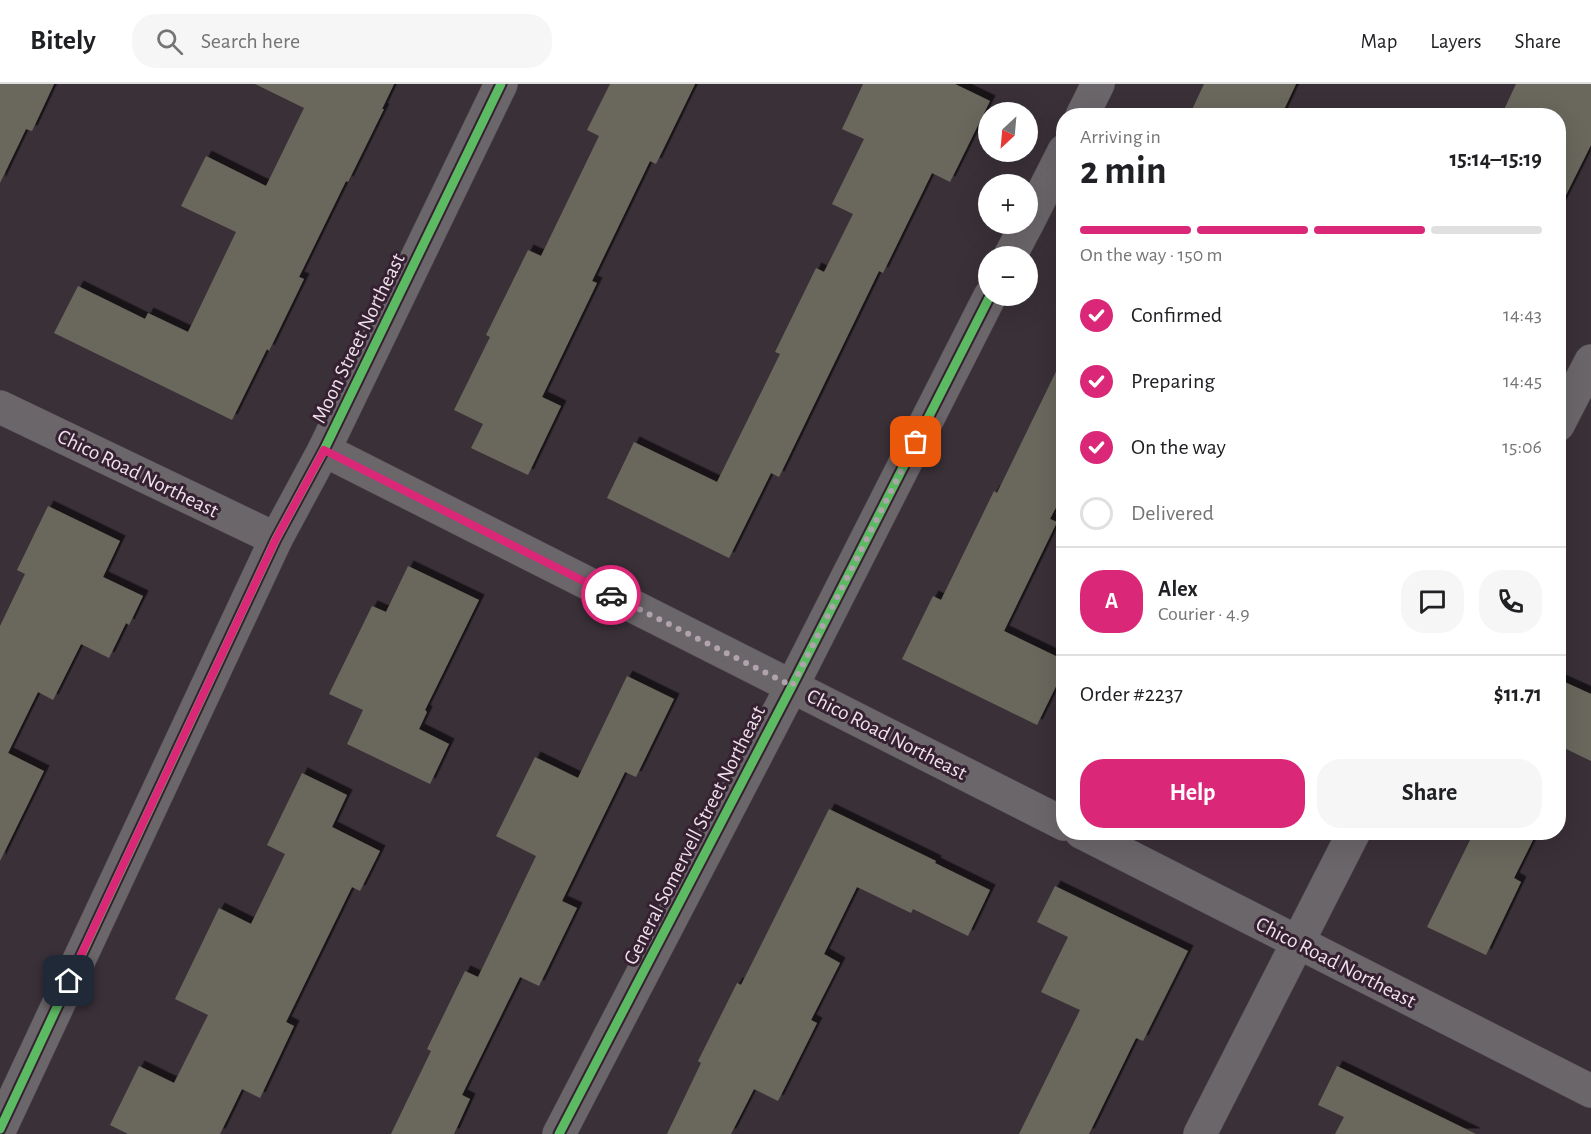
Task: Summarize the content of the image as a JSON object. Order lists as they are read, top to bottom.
{
  "streets": {
    "street": ["Moon Street Northeast", "Chico Road Northeast", "General Somervell Street Northeast"]
  },
  "crossings": [
    ["Moon Street Northeast", "Chico Road Northeast"],
    ["Chico Road Northeast", "General Somervell Street Northeast"]
  ],
  "north": "bottom left",
  "page": {
    "header": "Bitely",
    "search": "Search here",
    "nav": ["Map", "Layers", "Share"],
    "map_buttons": ["+", "−"],
    "heading": ["2 min", "Arriving in", "15:14–15:19"],
    "panel": [
      "Alex",
      "Courier · 4.9",
      "Order #2237",
      "$11.71"
    ],
    "bar": "On the way · 150 m",
    "list": [
      ["Confirmed", "14:43"],
      ["Preparing", "14:45"],
      ["On the way", "15:06"],
      "Delivered"
    ],
    "round": "A",
    "buttons": ["Help", "Share"]
  }
}
